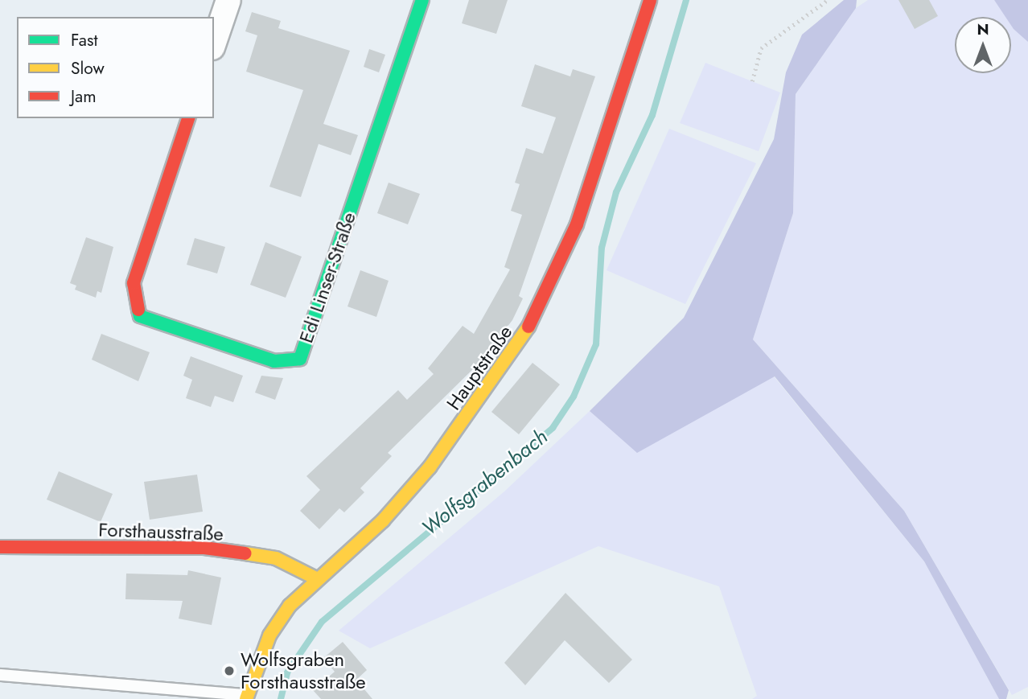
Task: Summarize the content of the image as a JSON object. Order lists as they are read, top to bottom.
{
  "streets": {
    "street": ["Edi Linser-Straße", "Hauptstraße", "Forsthausstraße"]
  },
  "crossings": [
    ["Hauptstraße", "Forsthausstraße"]
  ],
  "water": ["Wolfsgrabenbach"],
  "places": ["Wolfsgraben Forsthausstraße"],
  "legend": ["Fast", "Slow", "Jam"],
  "north": "top"
}
